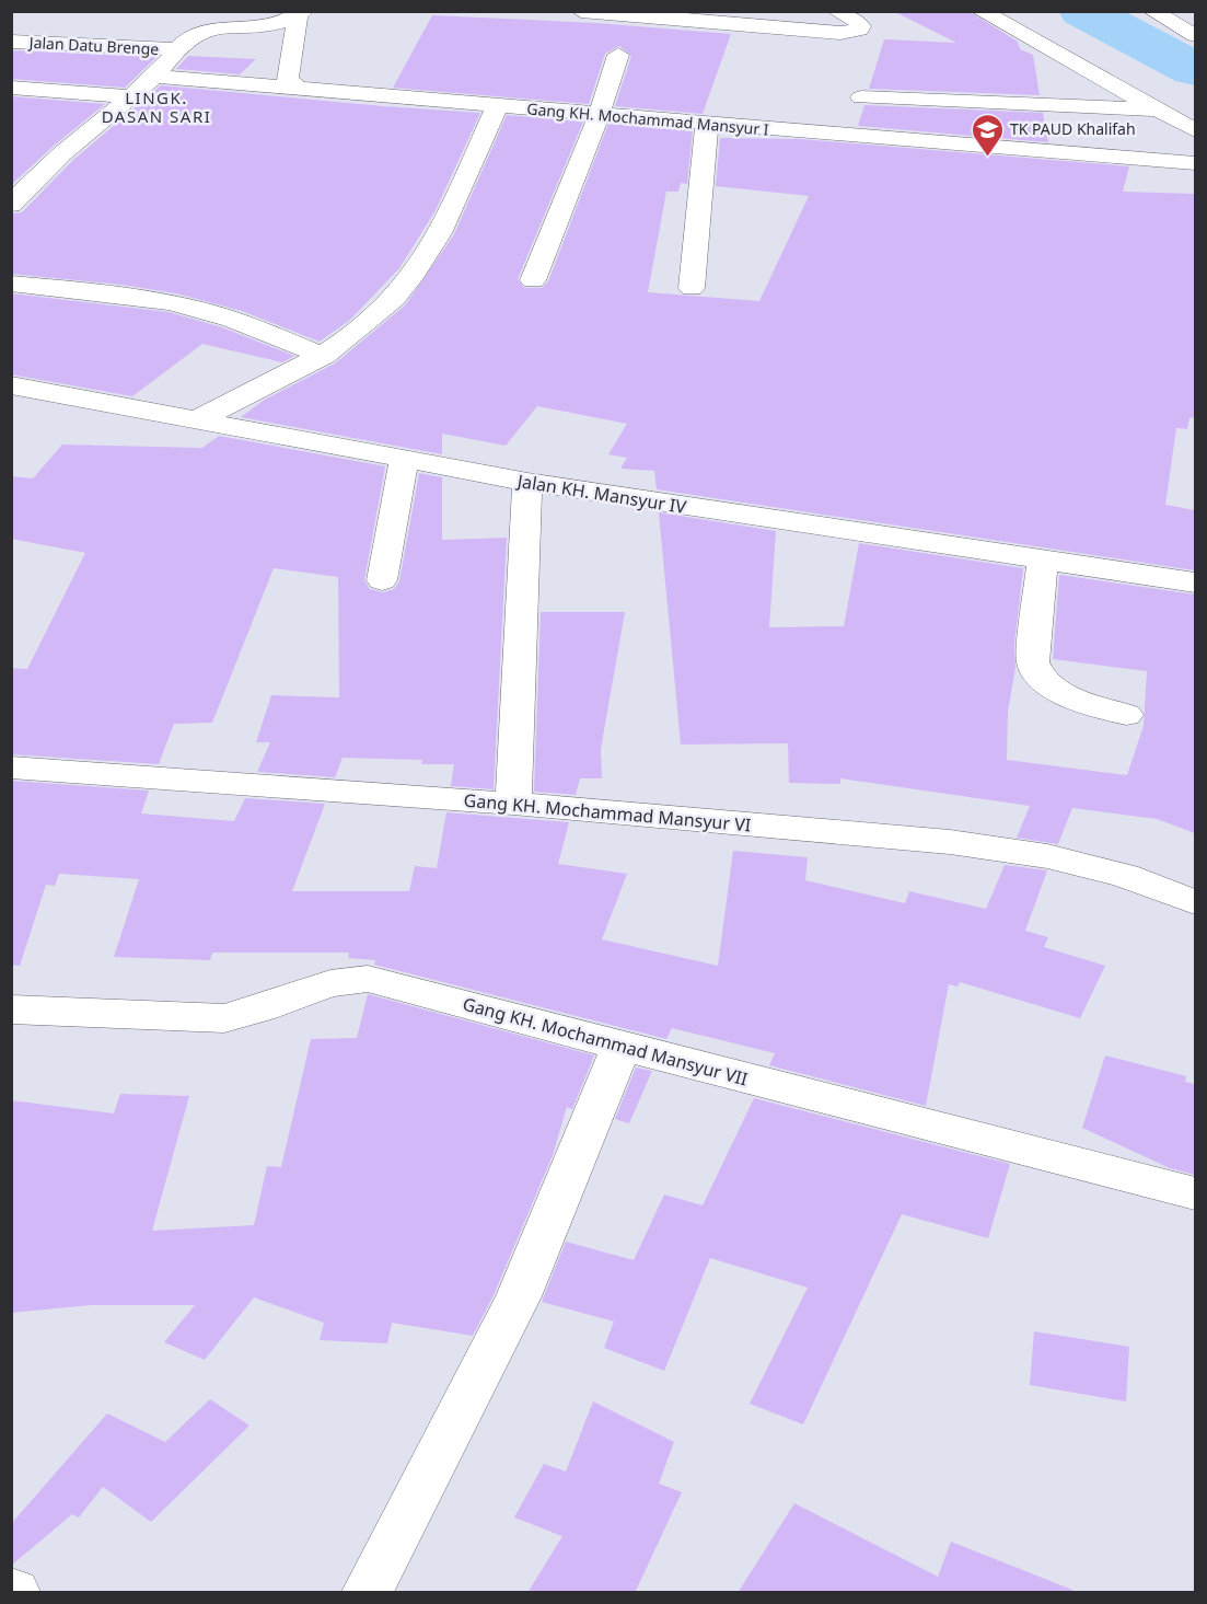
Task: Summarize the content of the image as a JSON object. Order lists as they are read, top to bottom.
{
  "streets": {
    "street": [
      "Jalan Datu Brenge",
      "Gang KH. Mochammad Mansyur I",
      "Jalan KH. Mansyur IV",
      "Gang KH. Mochammad Mansyur VI",
      "Gang KH. Mochammad Mansyur VII"
    ]
  },
  "districts": ["LINGK. DASAN SARI"],
  "places": {
    "school or university": ["TK PAUD Khalifah"]
  }
}
